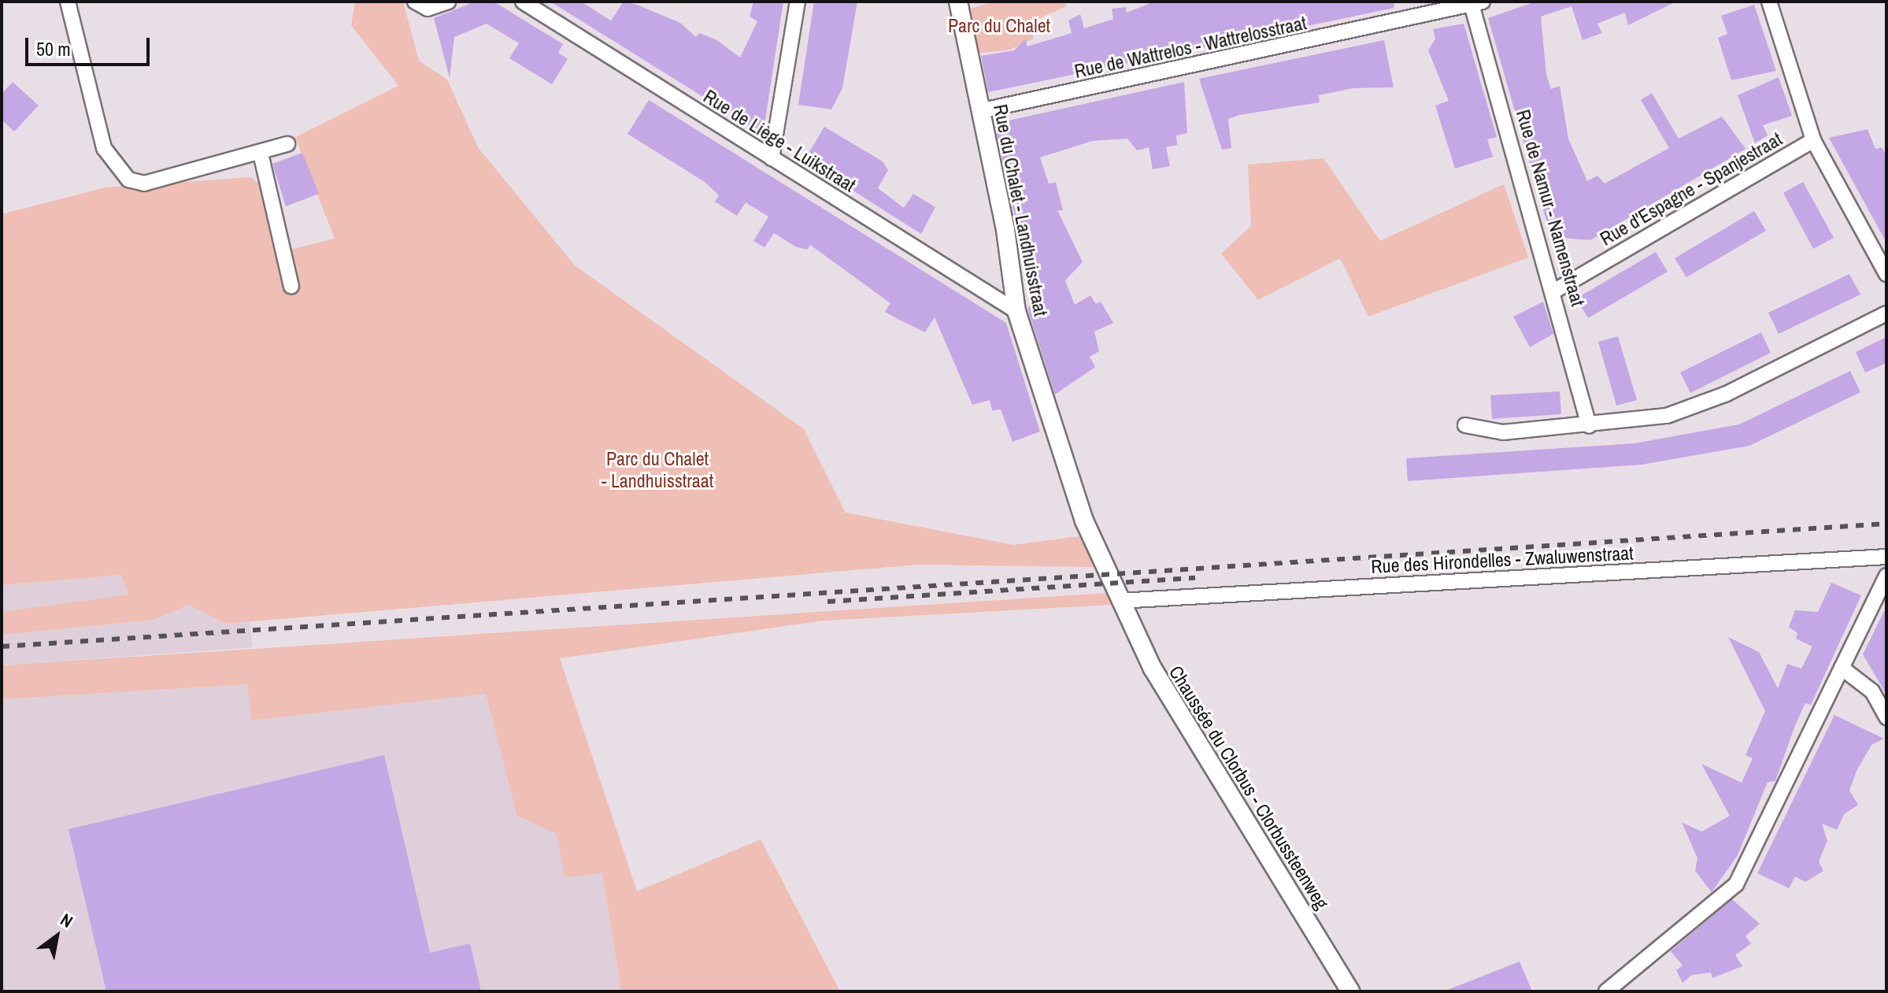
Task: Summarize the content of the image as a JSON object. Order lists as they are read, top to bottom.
{
  "streets": {
    "street": [
      "Rue de Wattrelos - Wattrelosstraat",
      "Rue de Liège - Luikstraat",
      "Rue d'Espagne - Spanjestraat",
      "Rue de Namur - Namenstraat",
      "Rue du Chalet - Landhuisstraat",
      "Rue des Hirondelles - Zwaluwenstraat",
      "Chaussée du Clorbus - Clorbussteenweg"
    ]
  },
  "crossings": [
    ["Rue de Wattrelos - Wattrelosstraat", "Rue de Namur - Namenstraat"],
    ["Rue de Wattrelos - Wattrelosstraat", "Rue du Chalet - Landhuisstraat"],
    ["Rue de Liège - Luikstraat", "Rue du Chalet - Landhuisstraat"],
    ["Rue d'Espagne - Spanjestraat", "Rue de Namur - Namenstraat"],
    ["Rue du Chalet - Landhuisstraat", "Rue des Hirondelles - Zwaluwenstraat"],
    ["Rue du Chalet - Landhuisstraat", "Chaussée du Clorbus - Clorbussteenweg"],
    ["Rue des Hirondelles - Zwaluwenstraat", "Chaussée du Clorbus - Clorbussteenweg"]
  ],
  "parks": ["Parc du Chalet", "Parc du Chalet - Landhuisstraat"],
  "scale_bar": "50 m",
  "north": "top right"
}
